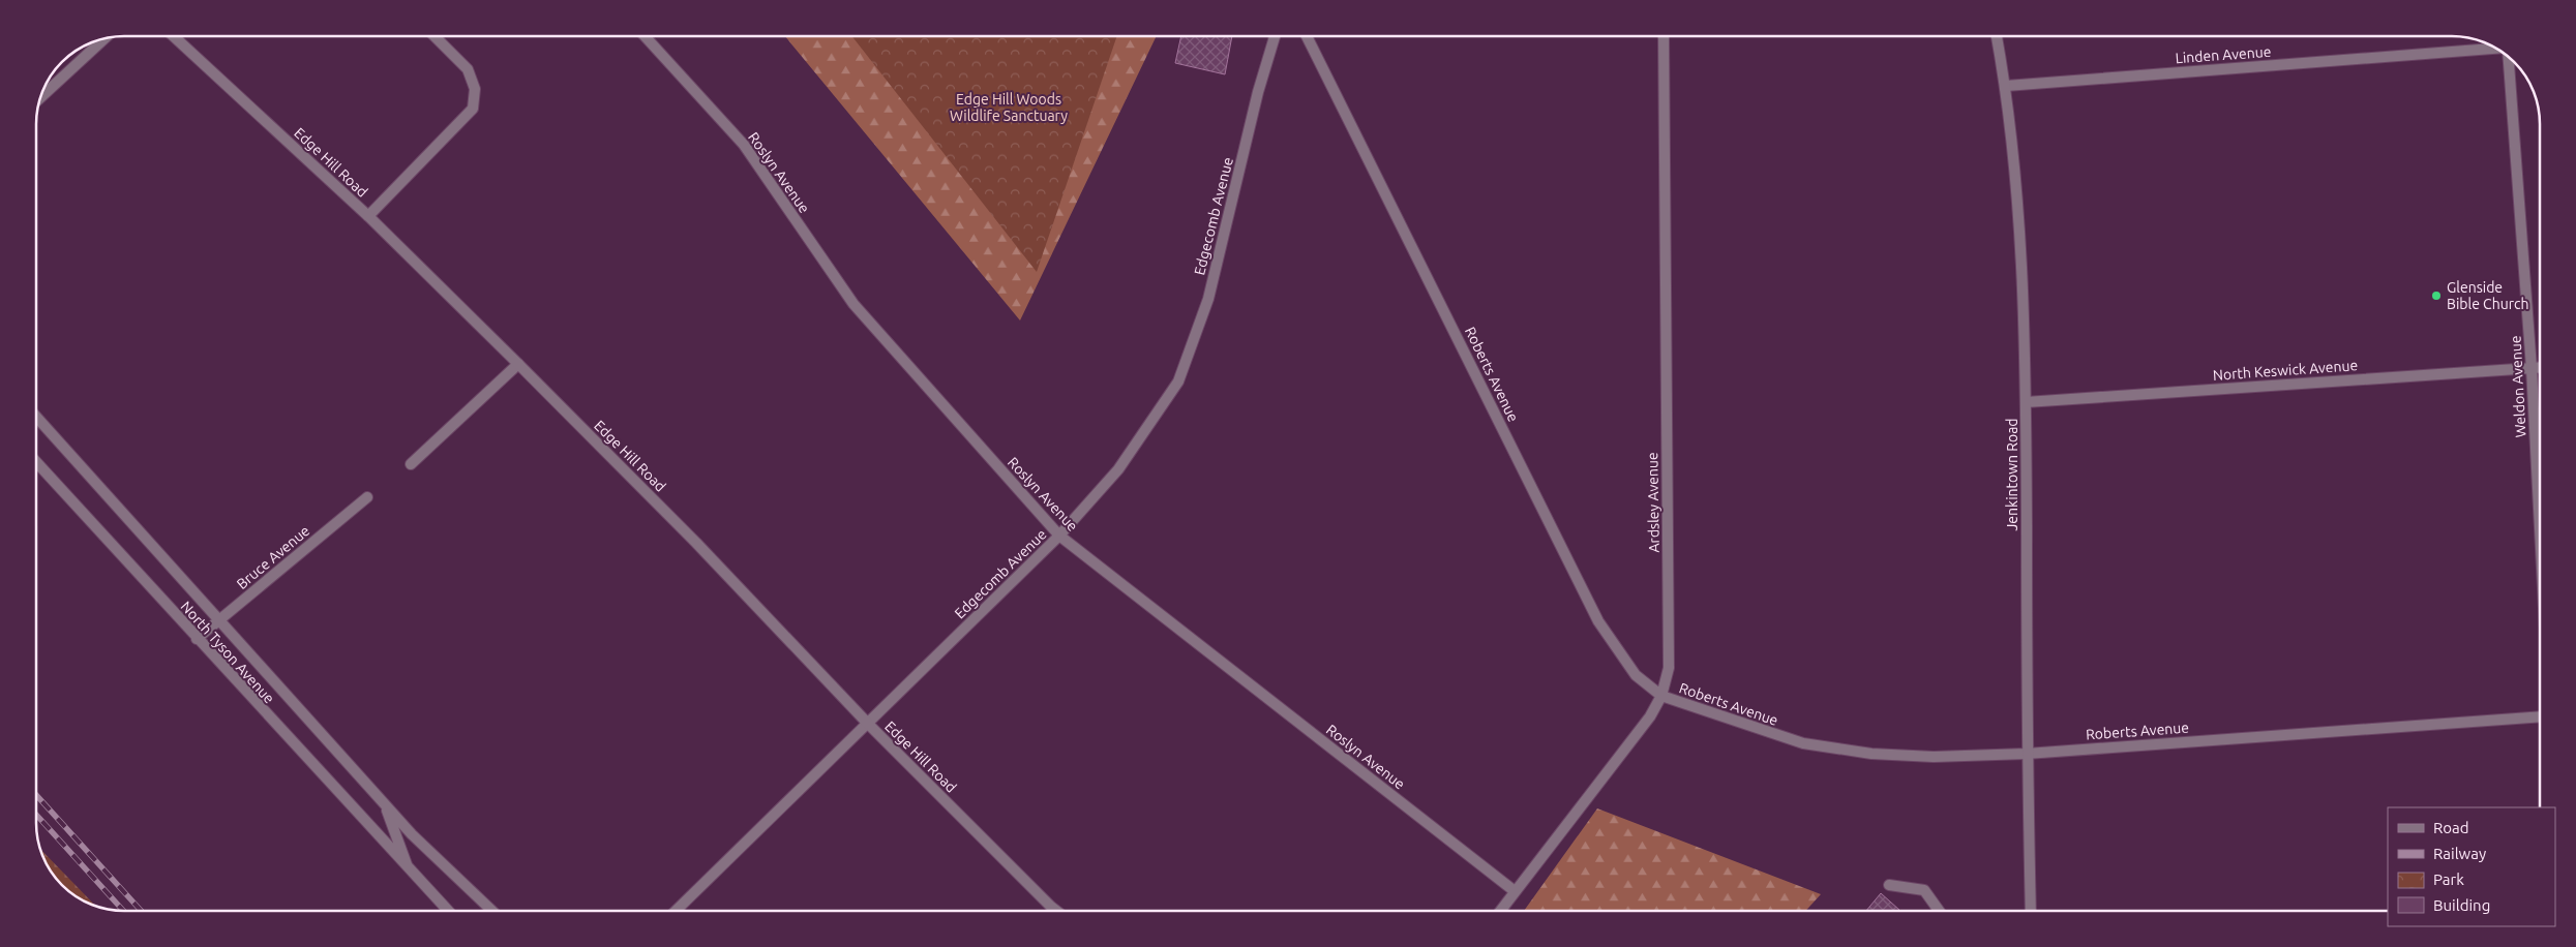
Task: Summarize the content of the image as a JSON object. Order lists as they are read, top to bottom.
{
  "streets": {
    "street": [
      "Linden Avenue",
      "Edge Hill Road",
      "Roslyn Avenue",
      "Edgecomb Avenue",
      "North Keswick Avenue",
      "Roberts Avenue",
      "Weldon Avenue",
      "Jenkintown Road",
      "Ardsley Avenue",
      "Bruce Avenue",
      "North Tyson Avenue"
    ]
  },
  "crossings": [
    ["Linden Avenue", "Jenkintown Road"],
    ["Edge Hill Road", "Edgecomb Avenue"],
    ["Roslyn Avenue", "Edgecomb Avenue"],
    ["Roslyn Avenue", "Ardsley Avenue"],
    ["North Keswick Avenue", "Weldon Avenue"],
    ["North Keswick Avenue", "Jenkintown Road"],
    ["Roberts Avenue", "Jenkintown Road"],
    ["Roberts Avenue", "Ardsley Avenue"],
    ["Bruce Avenue", "North Tyson Avenue"]
  ],
  "parks": ["Edge Hill Woods Wildlife Sanctuary"],
  "places": ["Glenside Bible Church"],
  "legend": [
    "Road",
    "Railway",
    "Park",
    "Building"
  ]
}
